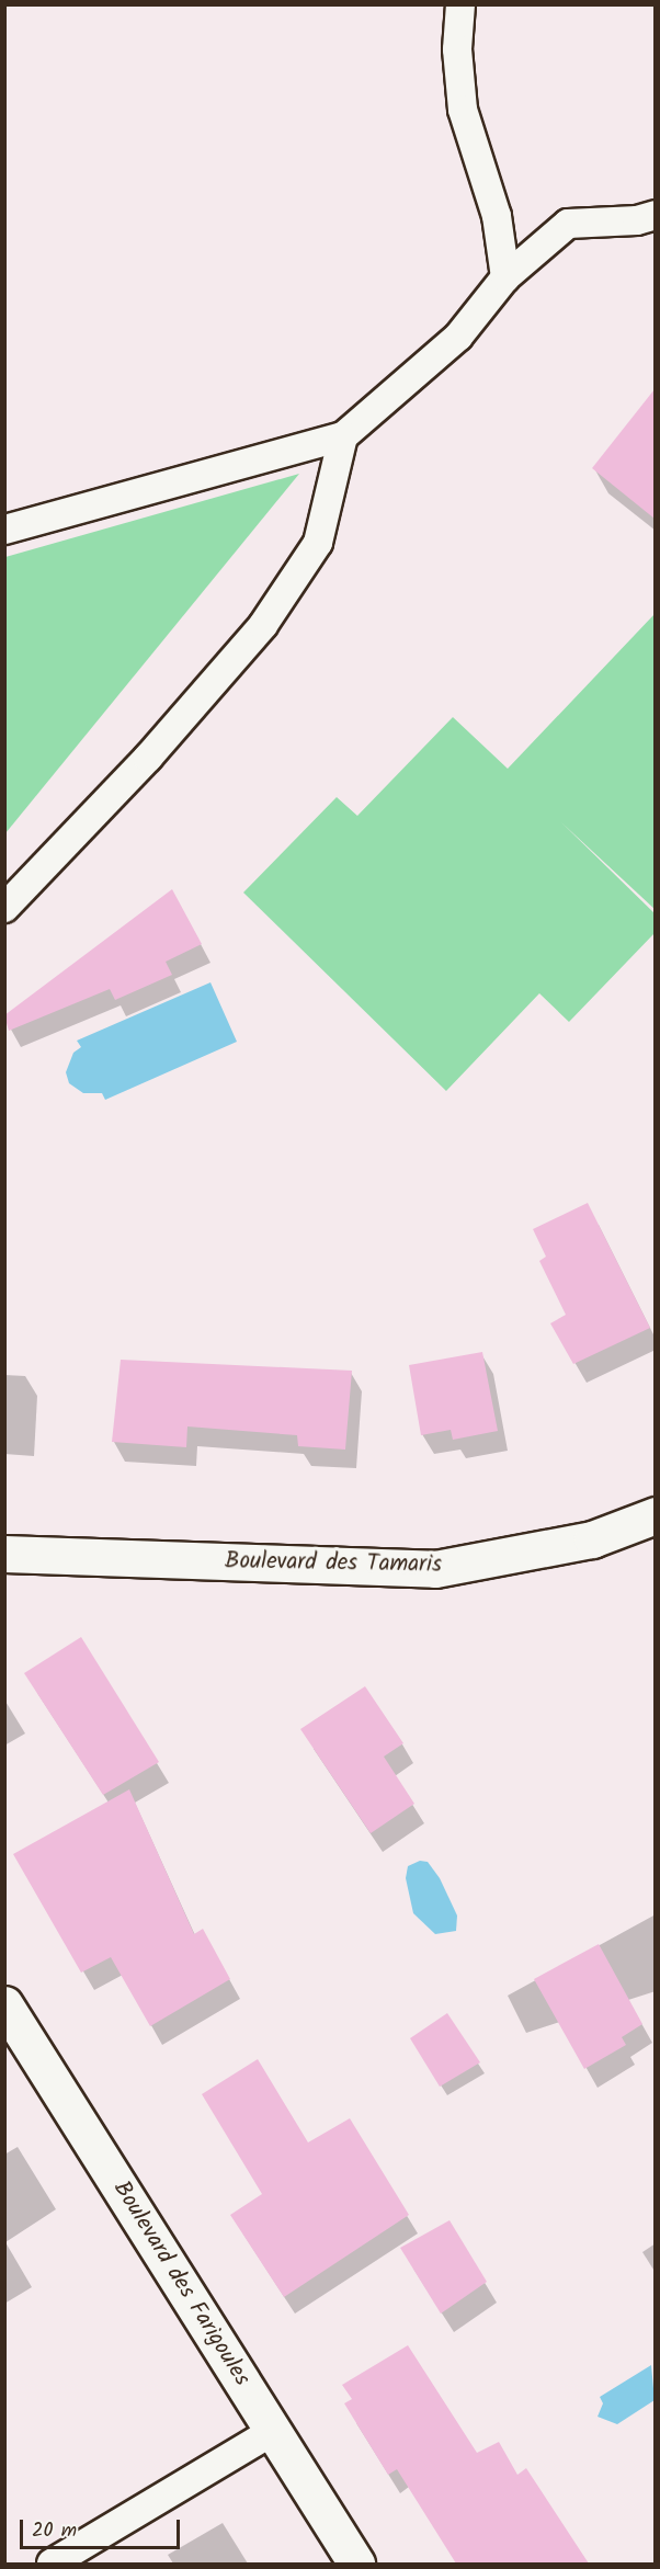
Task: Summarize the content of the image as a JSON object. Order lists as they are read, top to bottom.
{
  "streets": {
    "street": ["Boulevard des Tamaris", "Boulevard des Farigoules"]
  },
  "scale_bar": "20 m"
}
